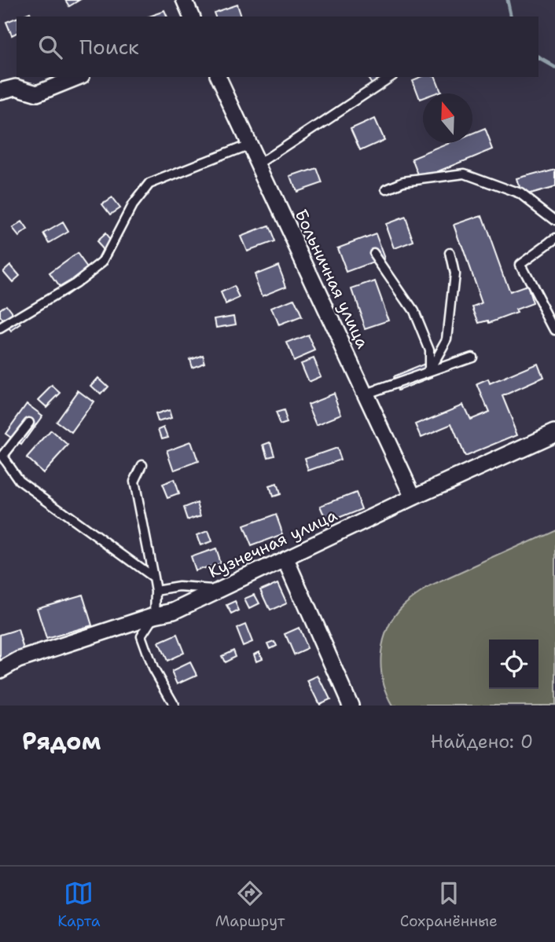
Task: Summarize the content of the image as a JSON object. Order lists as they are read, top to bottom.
{
  "streets": {
    "street": ["Больничная улица", "Кузнечная улица"]
  },
  "crossings": [
    ["Больничная улица", "Кузнечная улица"]
  ],
  "north": "top",
  "page": {
    "search": "Поиск",
    "heading": ["Рядом", "Найдено: 0"],
    "nav": ["Карта", "Маршрут", "Сохранённые"]
  }
}
